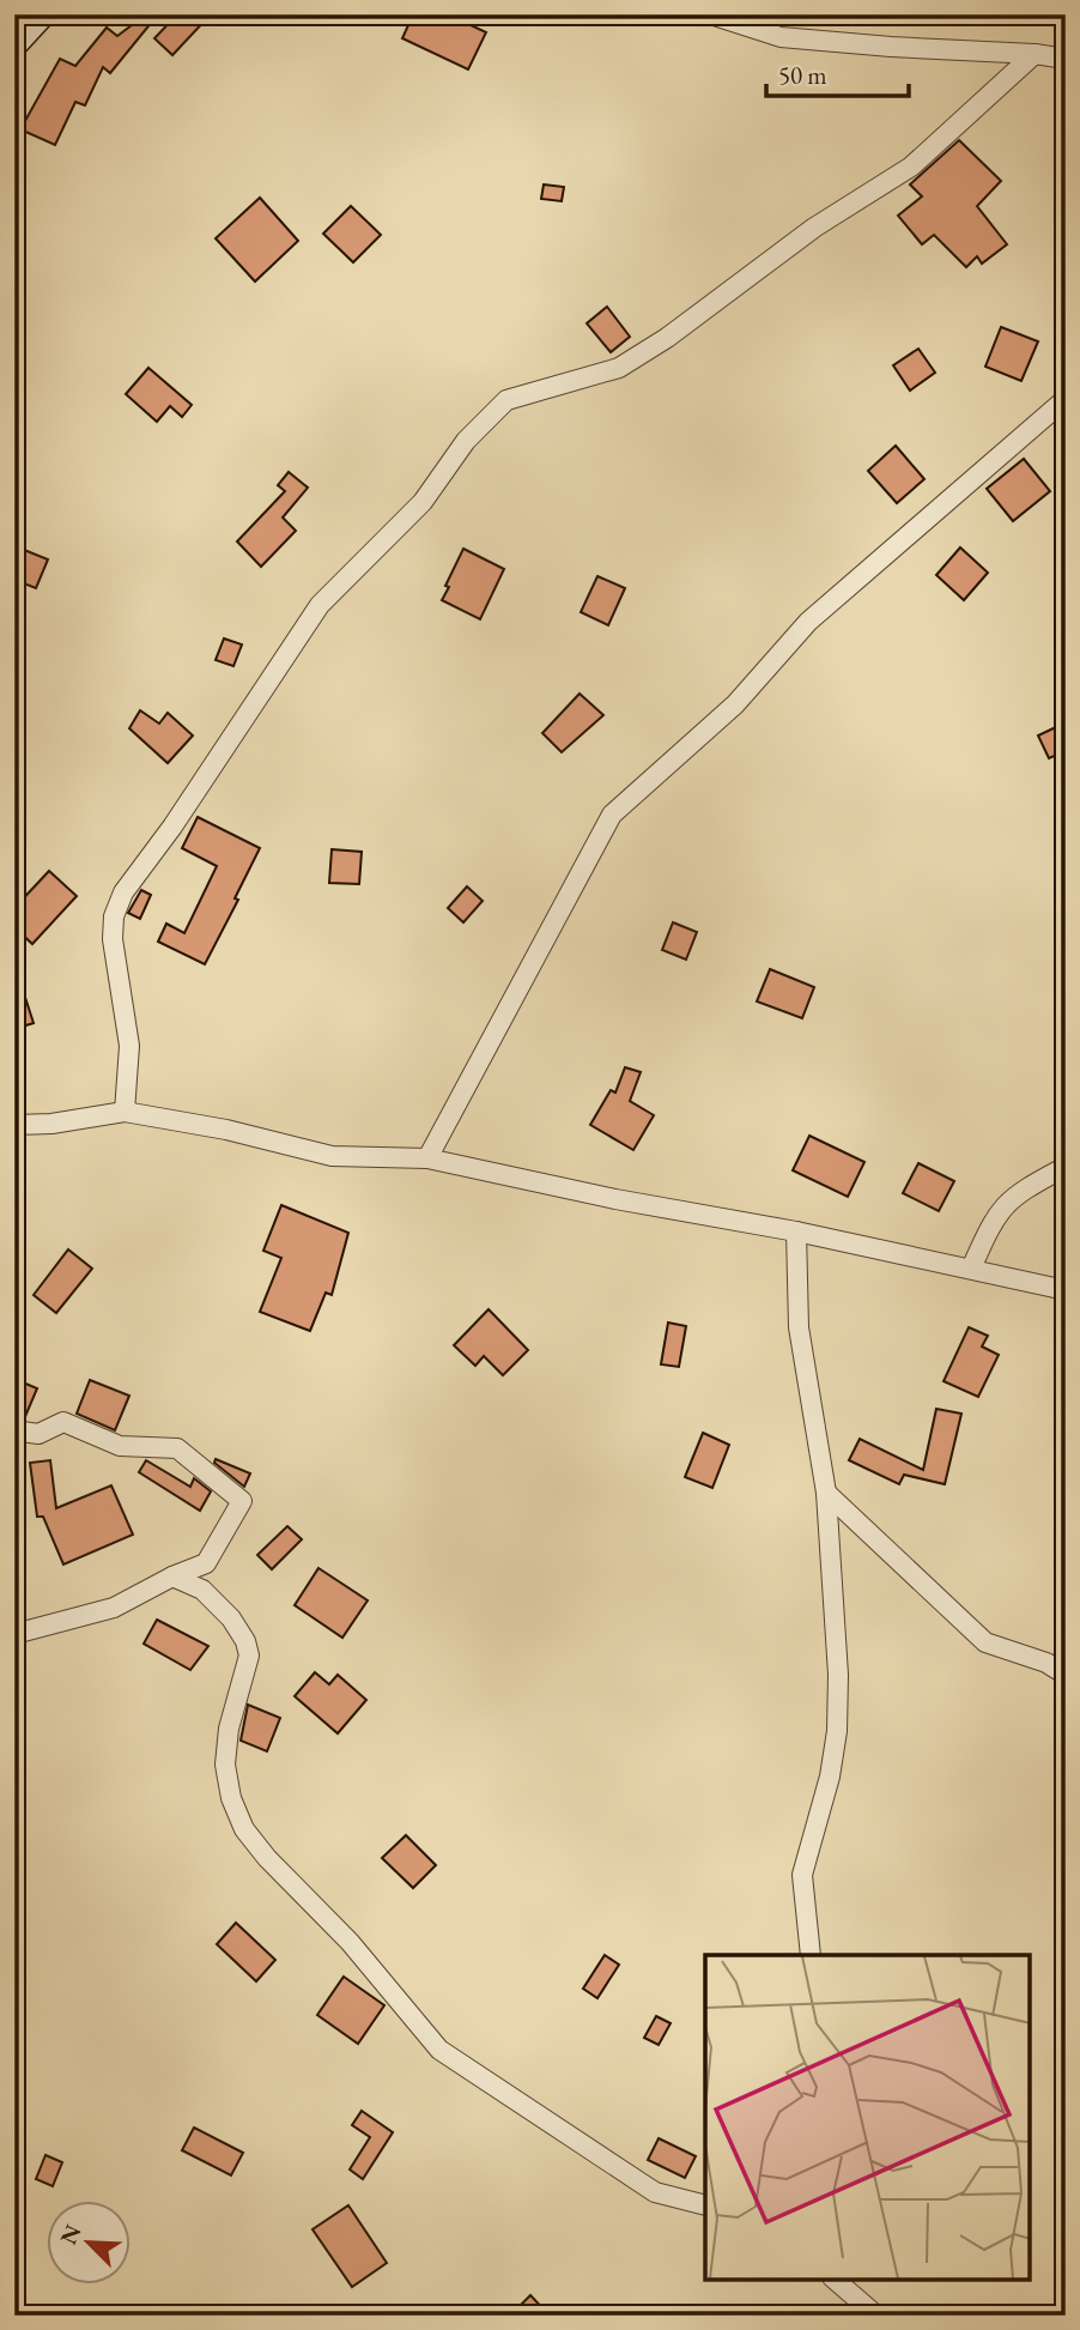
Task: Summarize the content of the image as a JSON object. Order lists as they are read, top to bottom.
{
  "scale_bar": "50 m",
  "north": "top left"
}
